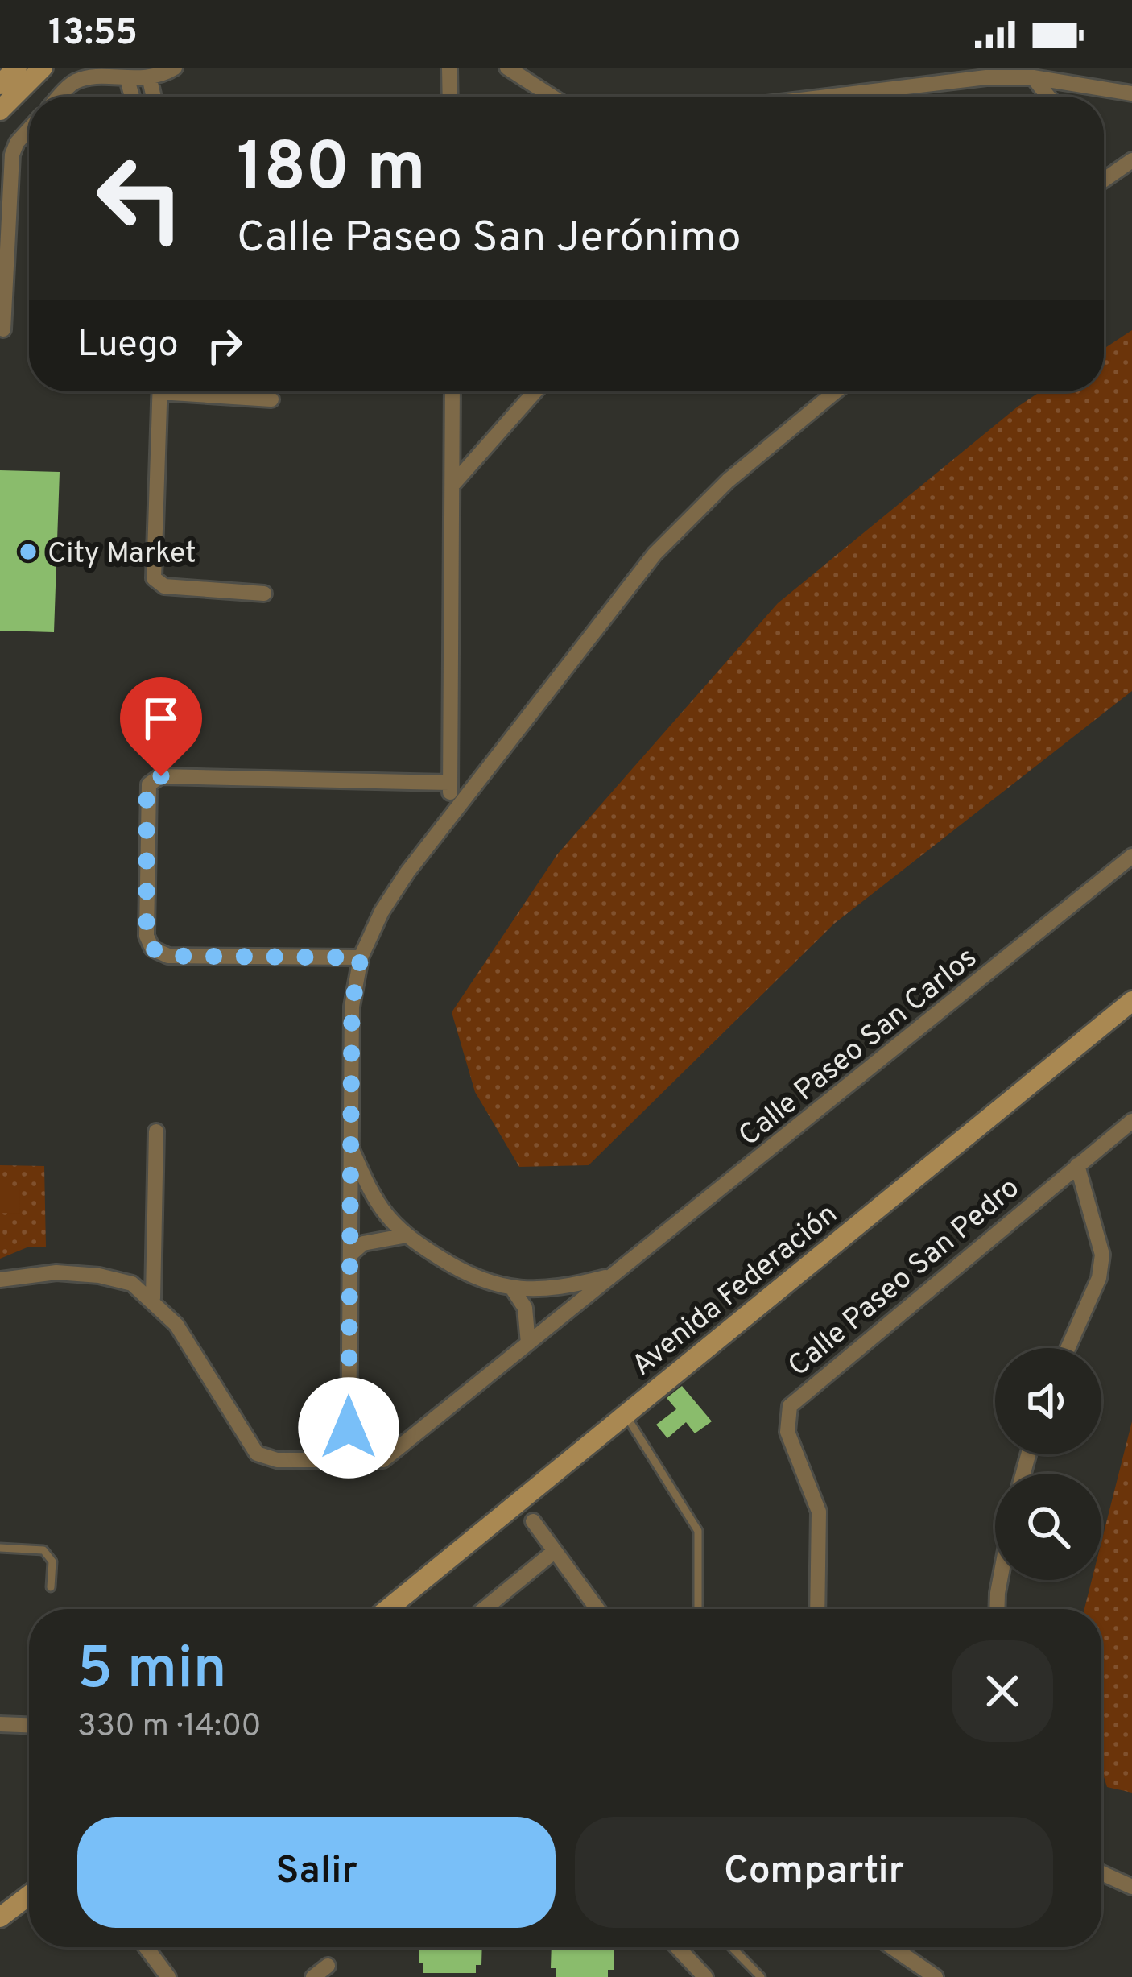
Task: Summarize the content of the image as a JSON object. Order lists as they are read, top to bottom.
{
  "streets": {
    "main road": ["Avenida Federación"],
    "street": ["Calle Paseo San Carlos", "Calle Paseo San Pedro"]
  },
  "places": ["City Market"],
  "page": {
    "status": "13:55",
    "turn": ["180 m", "Calle Paseo San Jerónimo"],
    "then": "Luego",
    "heading": ["5 min", "330 m · 14:00"],
    "buttons": ["Salir", "Compartir"]
  }
}
